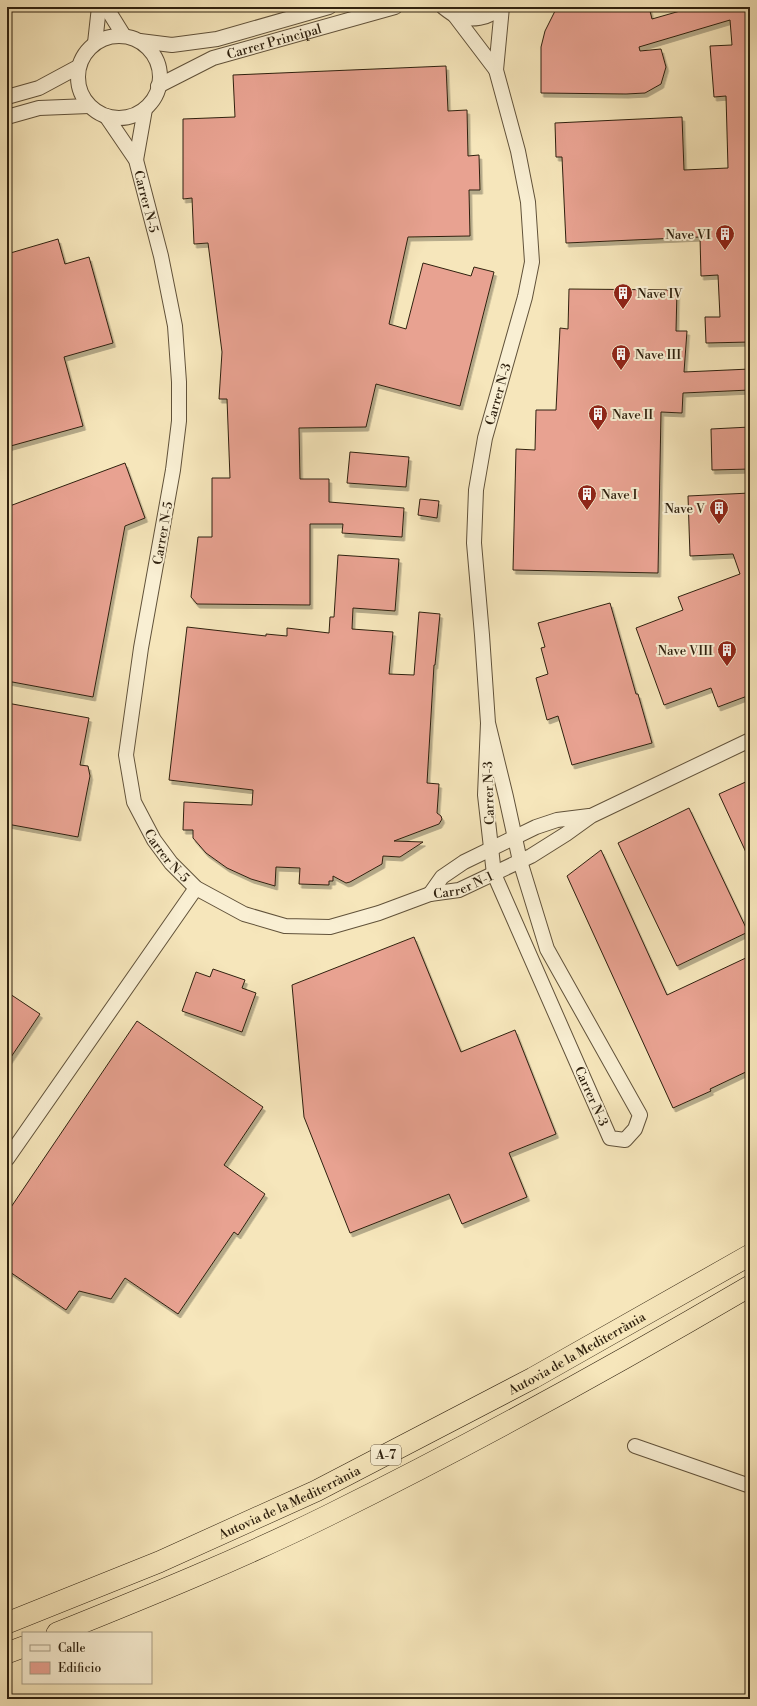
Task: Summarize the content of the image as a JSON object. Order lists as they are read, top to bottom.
{
  "streets": {
    "highway": ["Autovia de la Mediterrània", "A-7"],
    "street": [
      "Carrer Principal",
      "Carrer N-5",
      "Carrer N-3",
      "Carrer N-1"
    ]
  },
  "crossings": [
    ["Carrer N-5", "Carrer N-1"],
    ["Carrer N-3", "Carrer N-1"]
  ],
  "places": {
    "building": [
      "Nave VI",
      "Nave IV",
      "Nave III",
      "Nave II",
      "Nave I",
      "Nave V",
      "Nave VIII"
    ]
  },
  "legend": ["Calle", "Edificio"]
}
